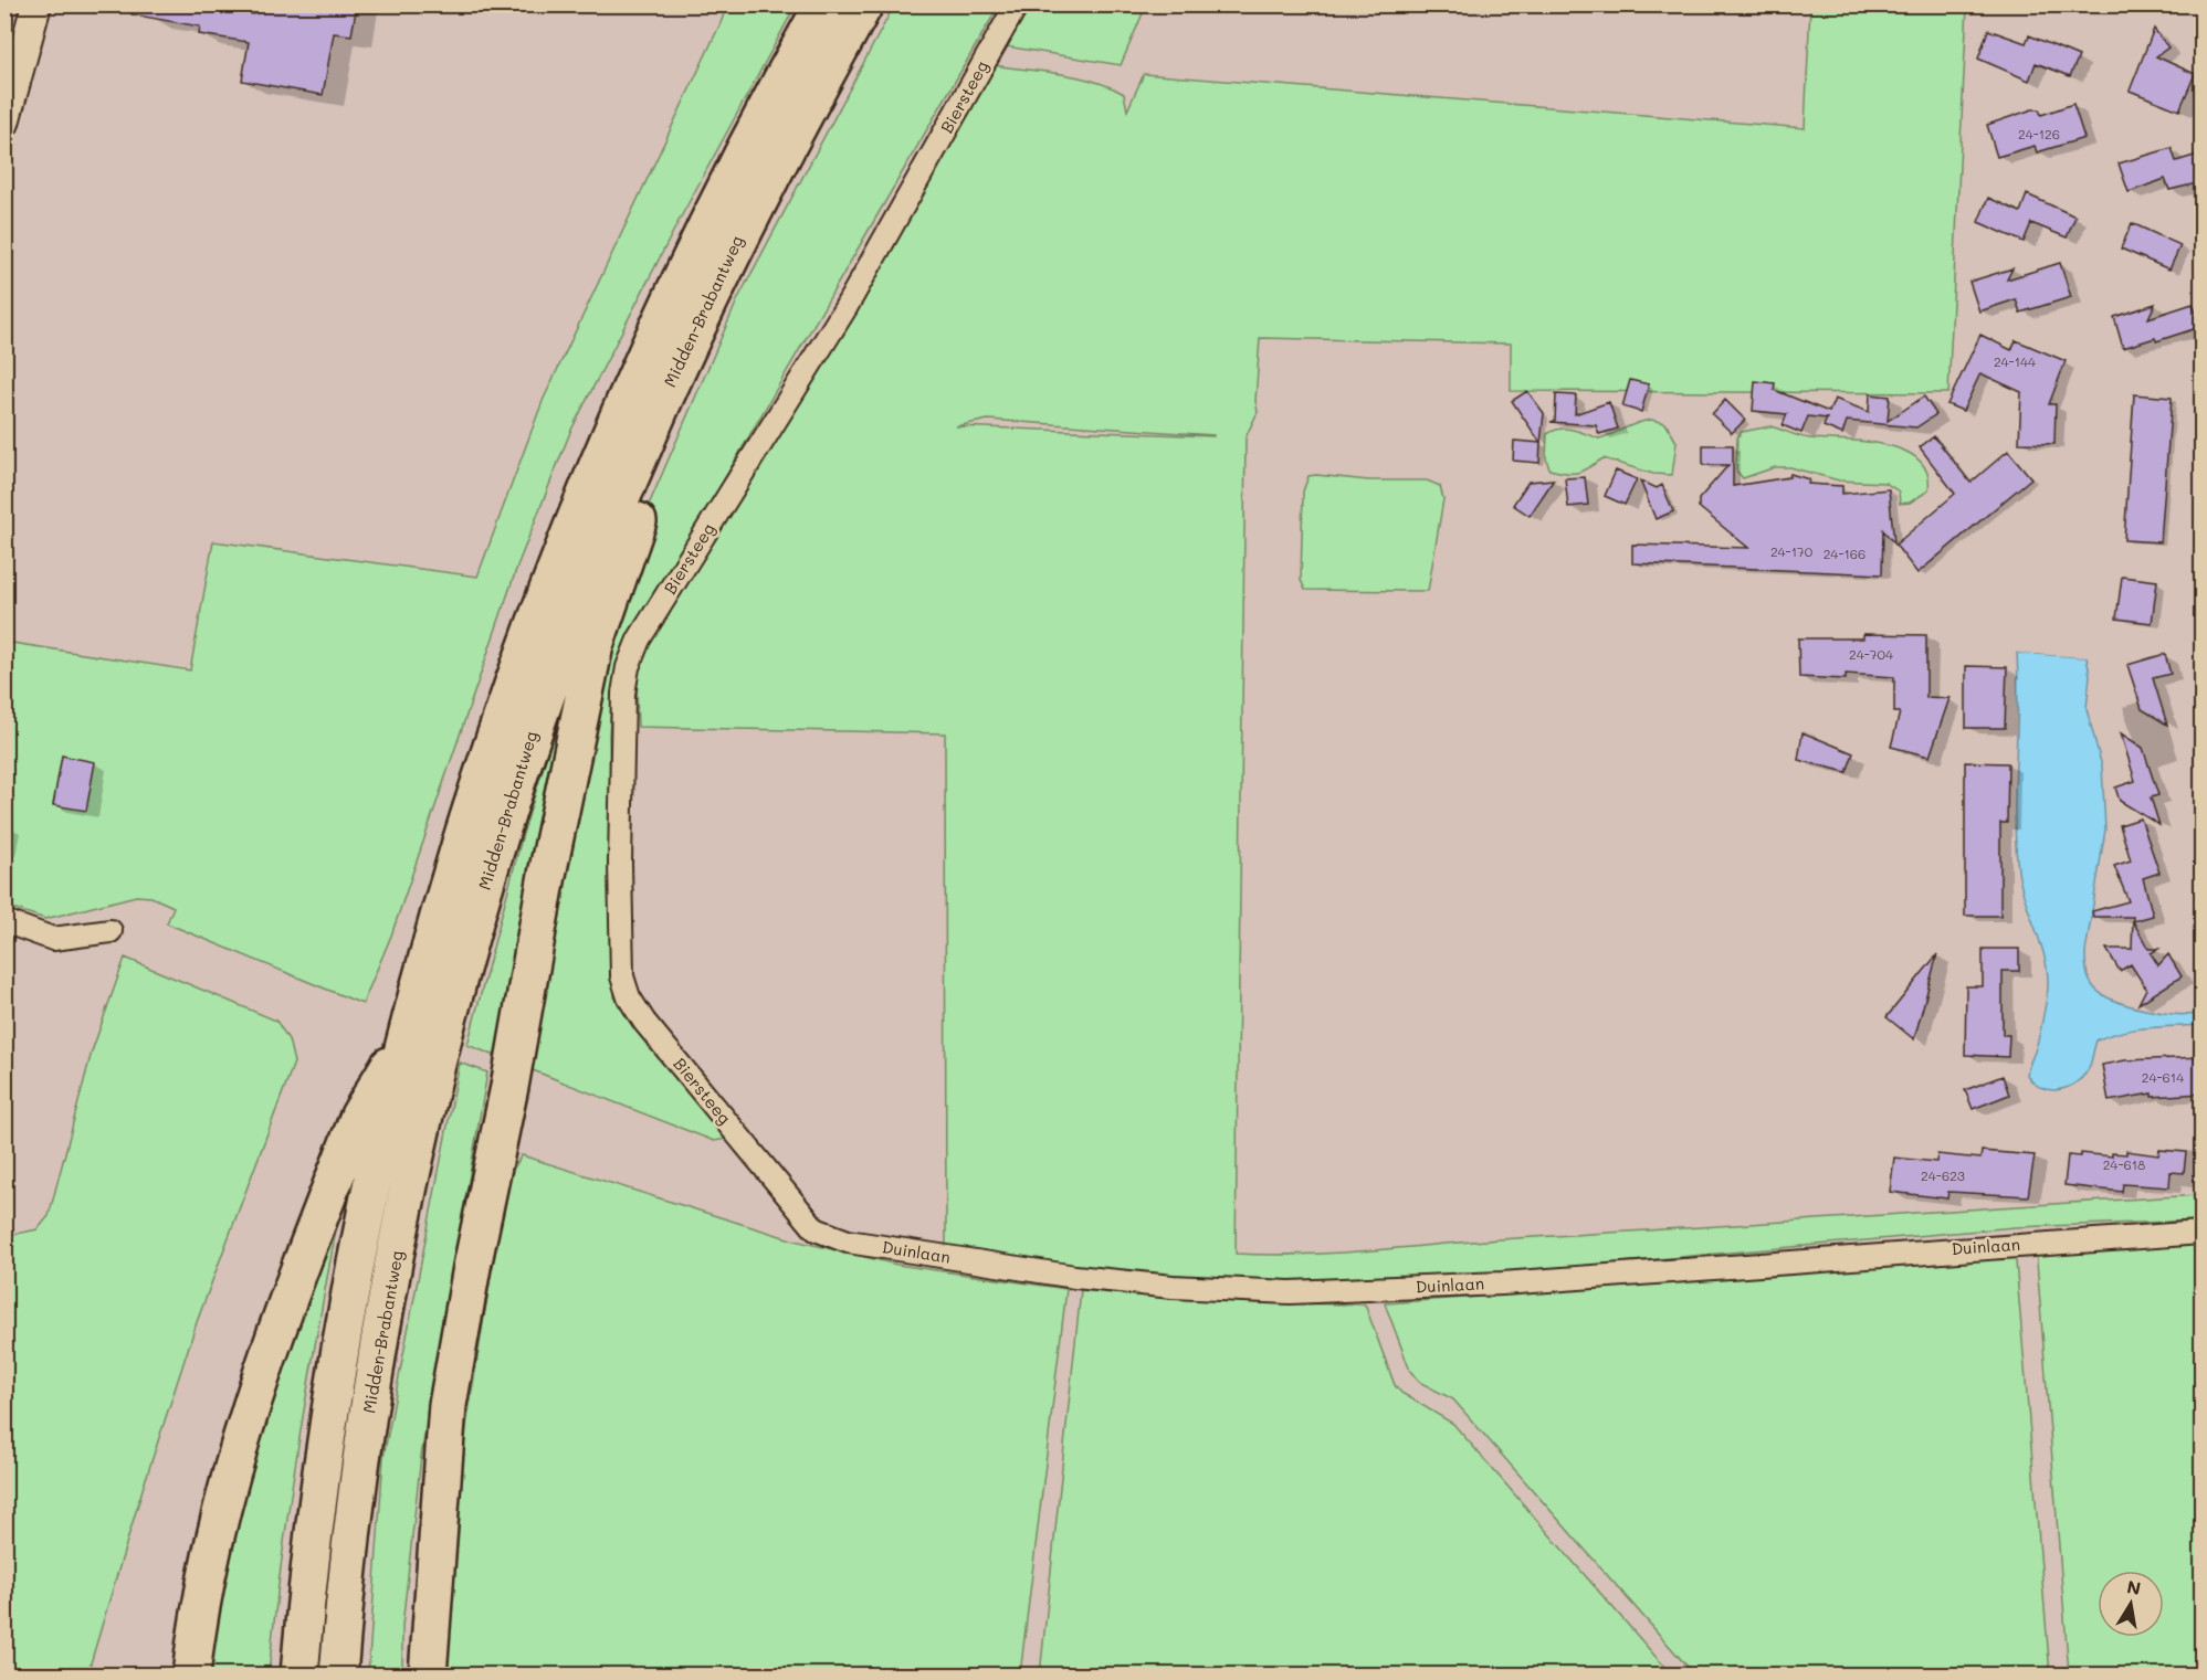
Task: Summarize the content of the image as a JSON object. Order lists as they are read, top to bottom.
{
  "streets": {
    "highway": ["Midden-Brabantweg"],
    "street": ["Biersteeg", "Duinlaan"]
  },
  "crossings": [
    ["Biersteeg", "Duinlaan"]
  ],
  "house_numbers": [
    "24-126",
    "24-144",
    "24-170",
    "24-166",
    "24-704",
    "24-614",
    "24-618",
    "24-623"
  ],
  "north": "top"
}
